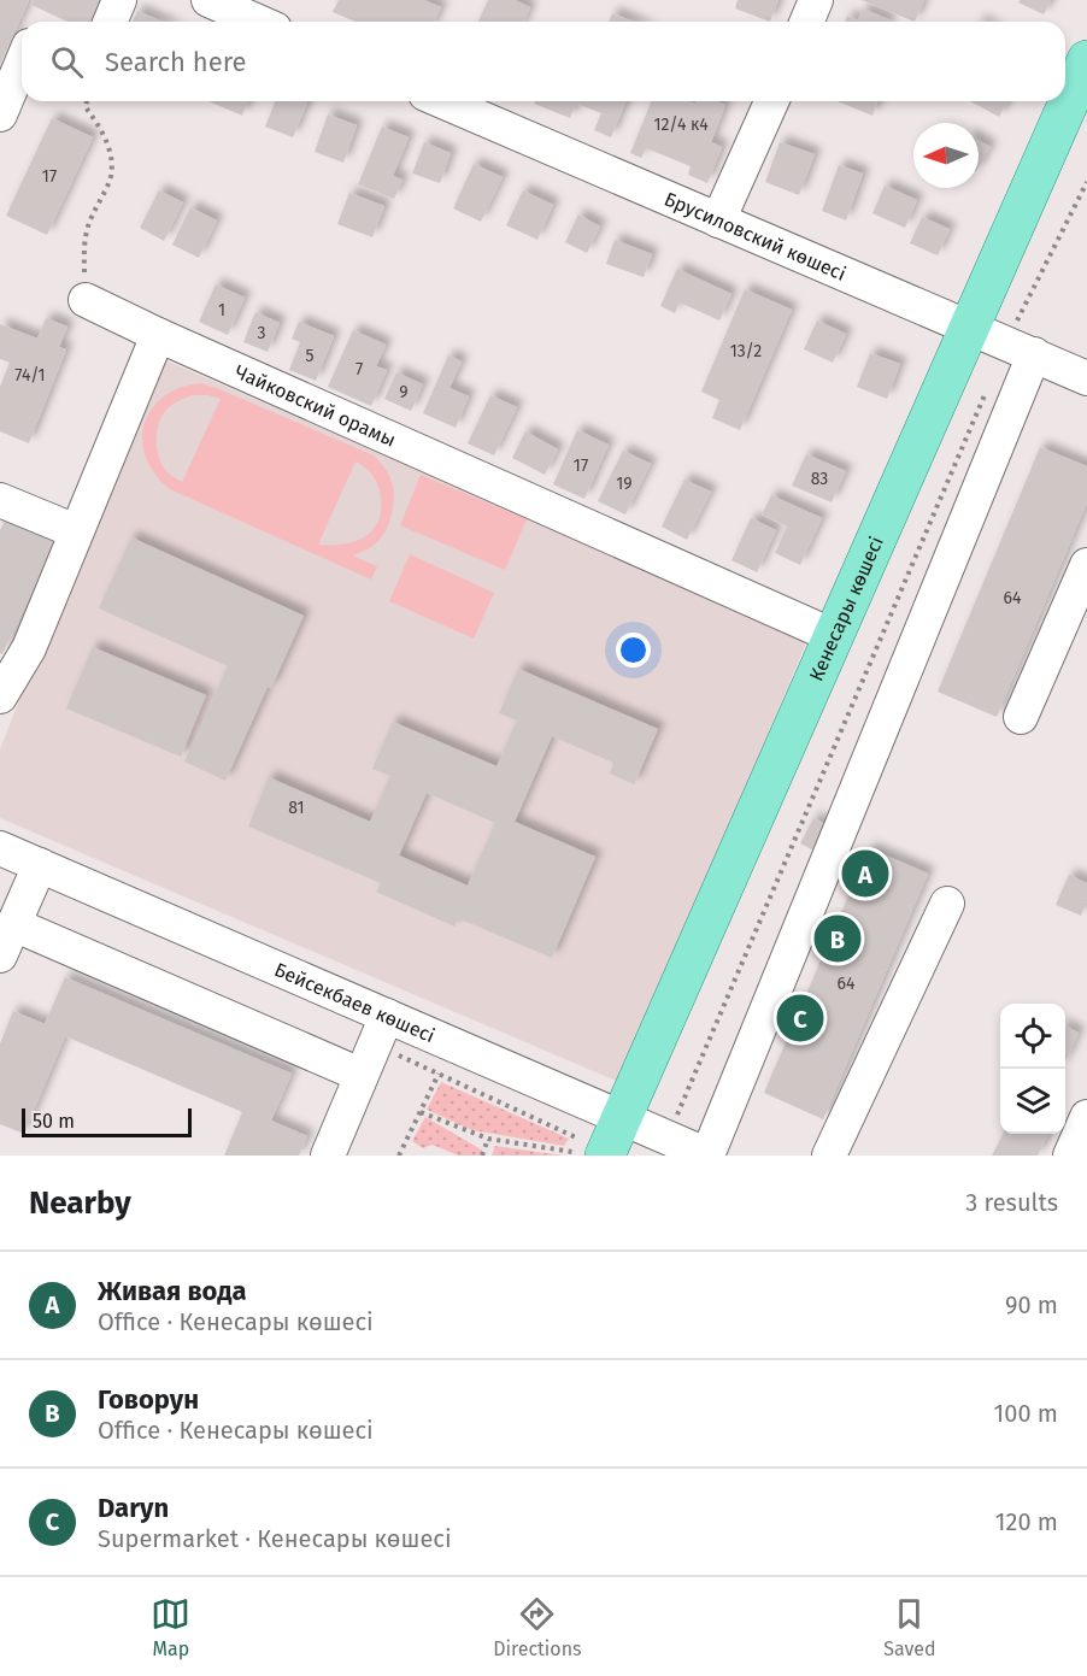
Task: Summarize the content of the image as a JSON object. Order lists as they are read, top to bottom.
{
  "streets": {
    "main road": ["Кенесары көшесі"],
    "street": ["Брусиловский көшесі", "Чайковский орамы", "Бейсекбаев көшесі"]
  },
  "crossings": [
    ["Брусиловский көшесі", "Кенесары көшесі"],
    ["Чайковский орамы", "Кенесары көшесі"],
    ["Кенесары көшесі", "Бейсекбаев көшесі"]
  ],
  "house_numbers": [
    "12/4 к4",
    "17",
    "1",
    "3",
    "13/2",
    "5",
    "7",
    "74/1",
    "9",
    "17",
    "83",
    "19",
    "64",
    "81",
    "64"
  ],
  "scale_bar": "50 m",
  "north": "left",
  "page": {
    "search": "Search here",
    "pins": ["A", "B", "C"],
    "scale": "50 m",
    "heading": ["Nearby", "3 results"],
    "list": [
      {
        "mark": "A",
        "name": "Живая вода",
        "note": "Office · Кенесары көшесі",
        "value": "90 m"
      },
      {
        "mark": "B",
        "name": "Говорун",
        "note": "Office · Кенесары көшесі",
        "value": "100 m"
      },
      {
        "mark": "C",
        "name": "Daryn",
        "note": "Supermarket · Кенесары көшесі",
        "value": "120 m"
      }
    ],
    "nav": ["Map", "Directions", "Saved"]
  }
}
